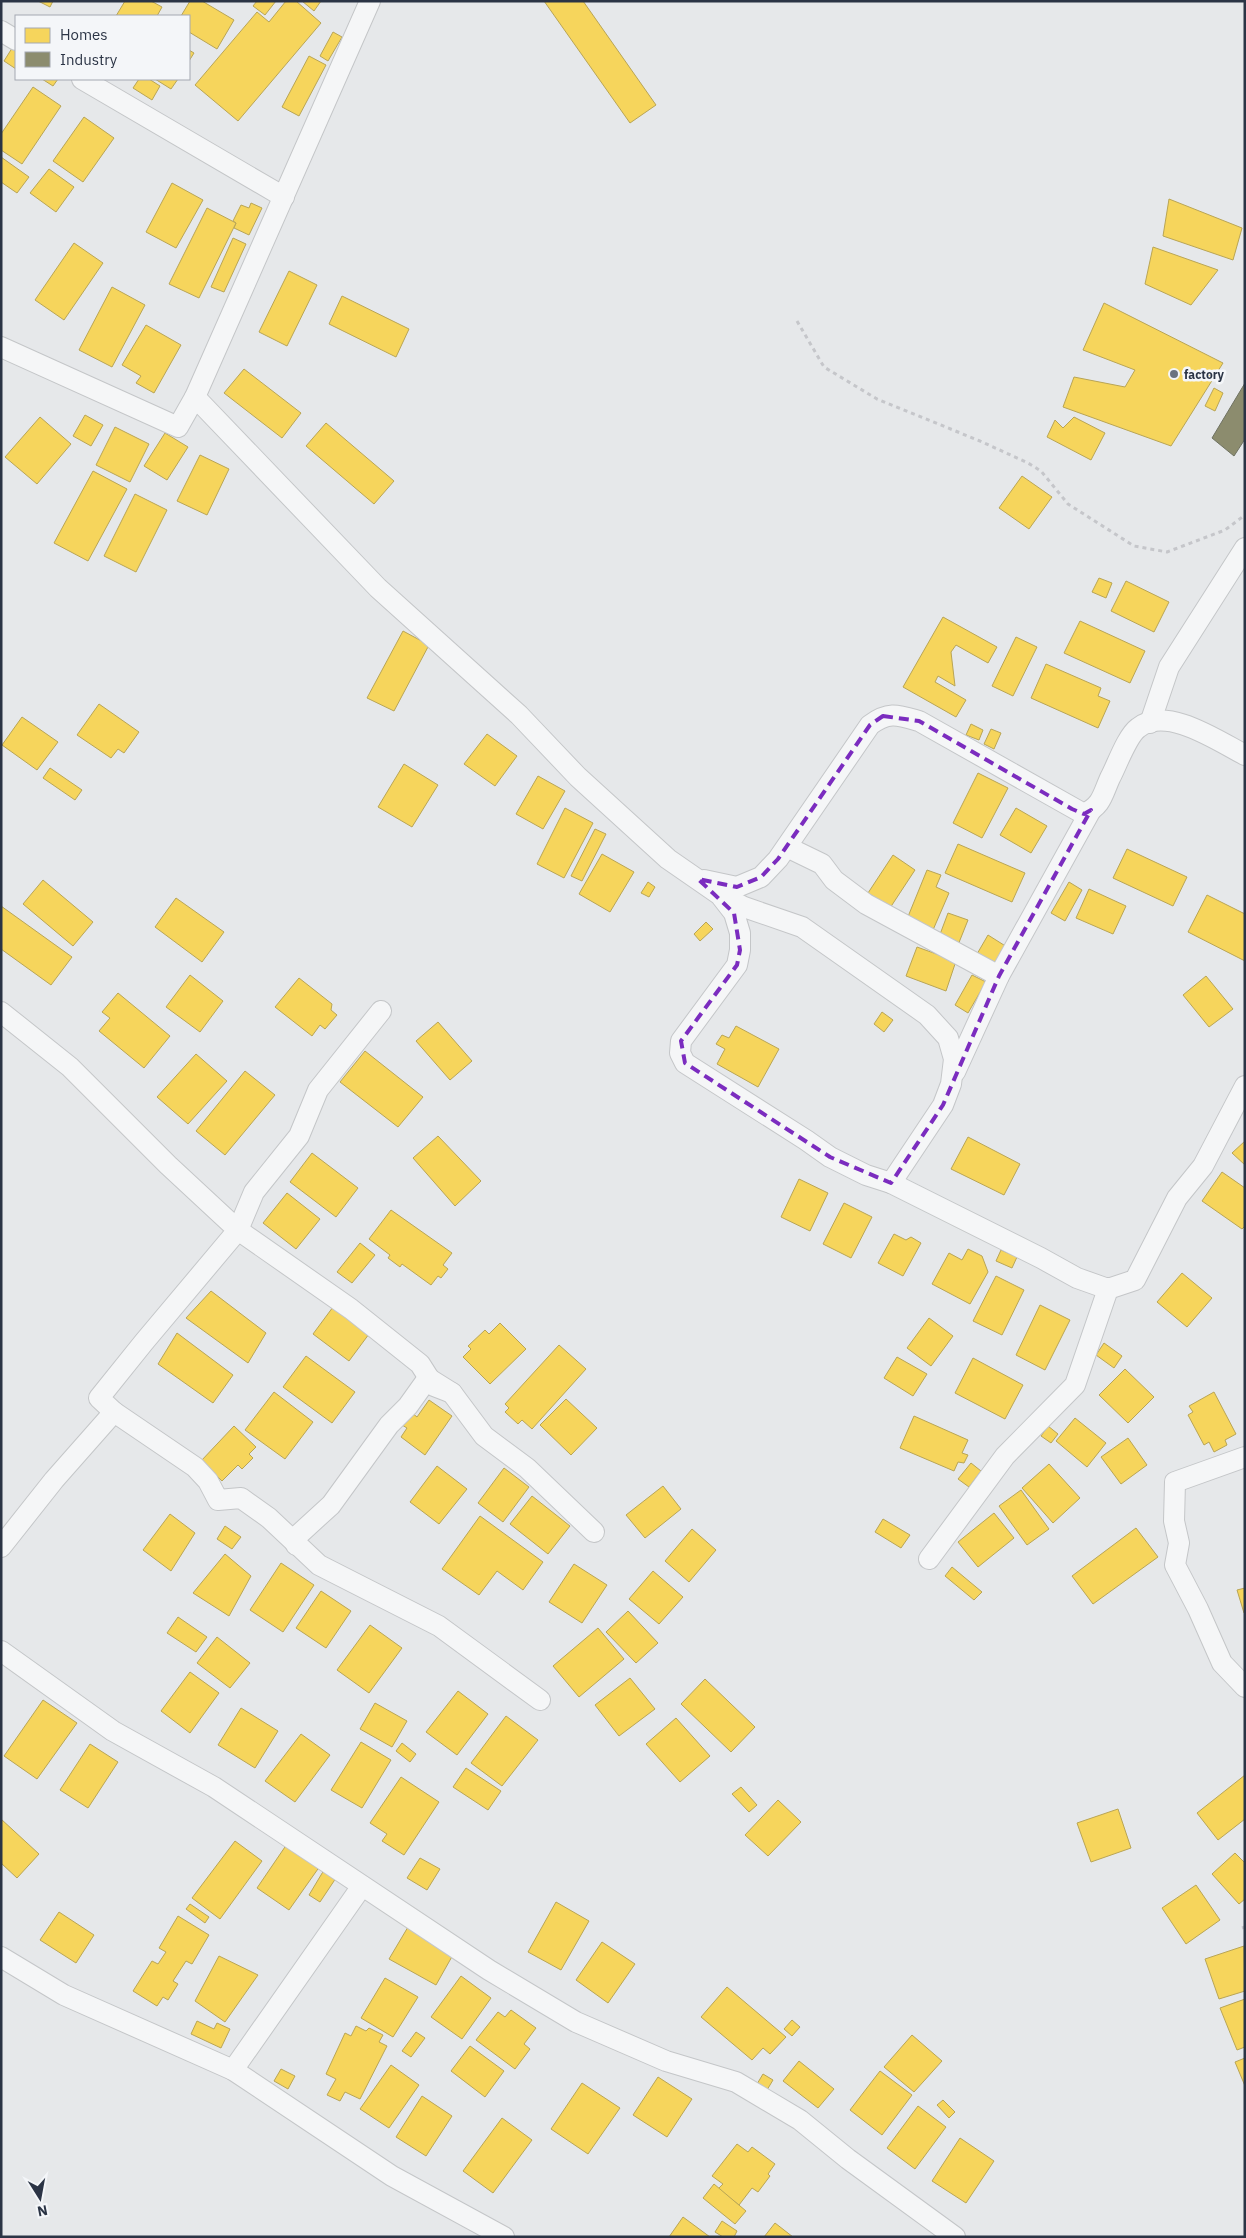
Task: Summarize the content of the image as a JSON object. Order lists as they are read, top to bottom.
{
  "places": ["factory"],
  "legend": ["Homes", "Industry"],
  "north": "bottom"
}
